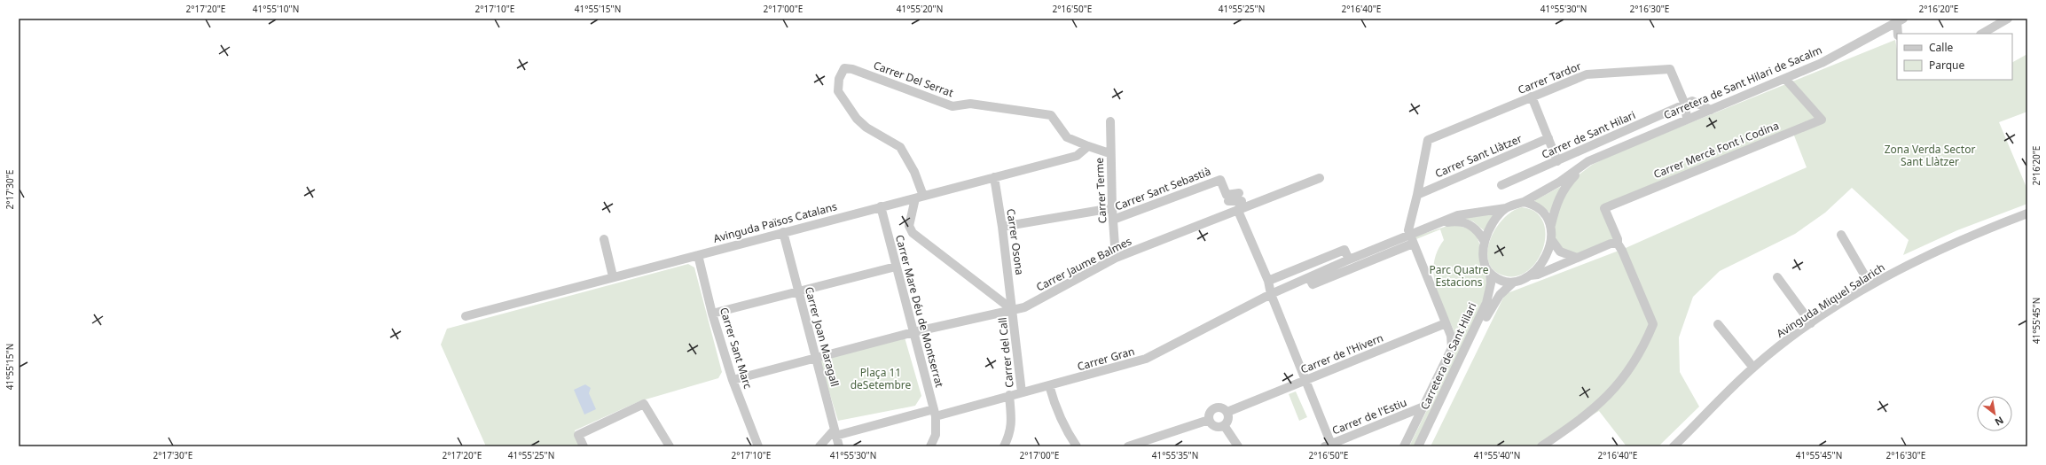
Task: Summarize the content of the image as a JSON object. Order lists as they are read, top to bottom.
{
  "streets": {
    "street": [
      "Carrer Tardor",
      "Carrer Del Serrat",
      "Carretera de Sant Hilari de Sacalm",
      "Carrer de Sant Hilari",
      "Carrer Mercè Font i Codina",
      "Carrer Sant Llàtzer",
      "Carrer Sant Sebastià",
      "Carrer Terme",
      "Avinguda Països Catalans",
      "Carrer Osona",
      "Carrer Jaume Balmes",
      "Avinguda Miquel Salarich",
      "Carrer Mare Déu de Montserrat",
      "Carrer Joan Maragall",
      "Carrer Sant Marc",
      "Carrer del Call",
      "Carrer de l'Hivern",
      "Carretera de Sant Hilari",
      "Carrer Gran",
      "Carrer de l'Estiu"
    ]
  },
  "crossings": [
    ["Carrer Tardor", "Carretera de Sant Hilari de Sacalm"],
    ["Carrer Tardor", "Carrer de Sant Hilari"],
    ["Carrer Tardor", "Carrer Sant Llàtzer"],
    ["Carrer Del Serrat", "Carrer Terme"],
    ["Carrer Del Serrat", "Avinguda Països Catalans"],
    ["Carretera de Sant Hilari de Sacalm", "Carrer Mercè Font i Codina"],
    ["Carretera de Sant Hilari de Sacalm", "Carretera de Sant Hilari"],
    ["Carrer Sant Sebastià", "Carrer Terme"],
    ["Carrer Sant Sebastià", "Carrer Jaume Balmes"],
    ["Carrer Terme", "Carrer Jaume Balmes"],
    ["Avinguda Països Catalans", "Carrer Osona"],
    ["Avinguda Països Catalans", "Carrer Mare Déu de Montserrat"],
    ["Avinguda Països Catalans", "Carrer Joan Maragall"],
    ["Avinguda Països Catalans", "Carrer Sant Marc"],
    ["Carrer Osona", "Carrer Jaume Balmes"],
    ["Carrer Osona", "Carrer del Call"],
    ["Carrer Jaume Balmes", "Carrer Mare Déu de Montserrat"],
    ["Carrer Jaume Balmes", "Carrer Joan Maragall"],
    ["Carrer Jaume Balmes", "Carrer Sant Marc"],
    ["Carrer Jaume Balmes", "Carrer del Call"],
    ["Carrer Mare Déu de Montserrat", "Carrer Gran"],
    ["Carrer Joan Maragall", "Carrer Gran"],
    ["Carrer del Call", "Carrer Gran"]
  ],
  "parks": ["Zona Verda Sector Sant Llàtzer", "Parc Quatre Estacions", "Plaça 11 deSetembre"],
  "legend": ["Calle", "Parque"],
  "north": "bottom right",
  "coordinates": [
    "2°17'20\"E",
    "41°55'10\"N",
    "2°17'10\"E",
    "41°55'15\"N",
    "2°17'00\"E",
    "41°55'20\"N",
    "2°16'50\"E",
    "41°55'25\"N",
    "2°16'40\"E",
    "41°55'30\"N",
    "2°16'30\"E",
    "2°16'20\"E",
    "2°17'30\"E",
    "41°55'45\"N",
    "41°55'35\"N",
    "41°55'40\"N"
  ]
}
